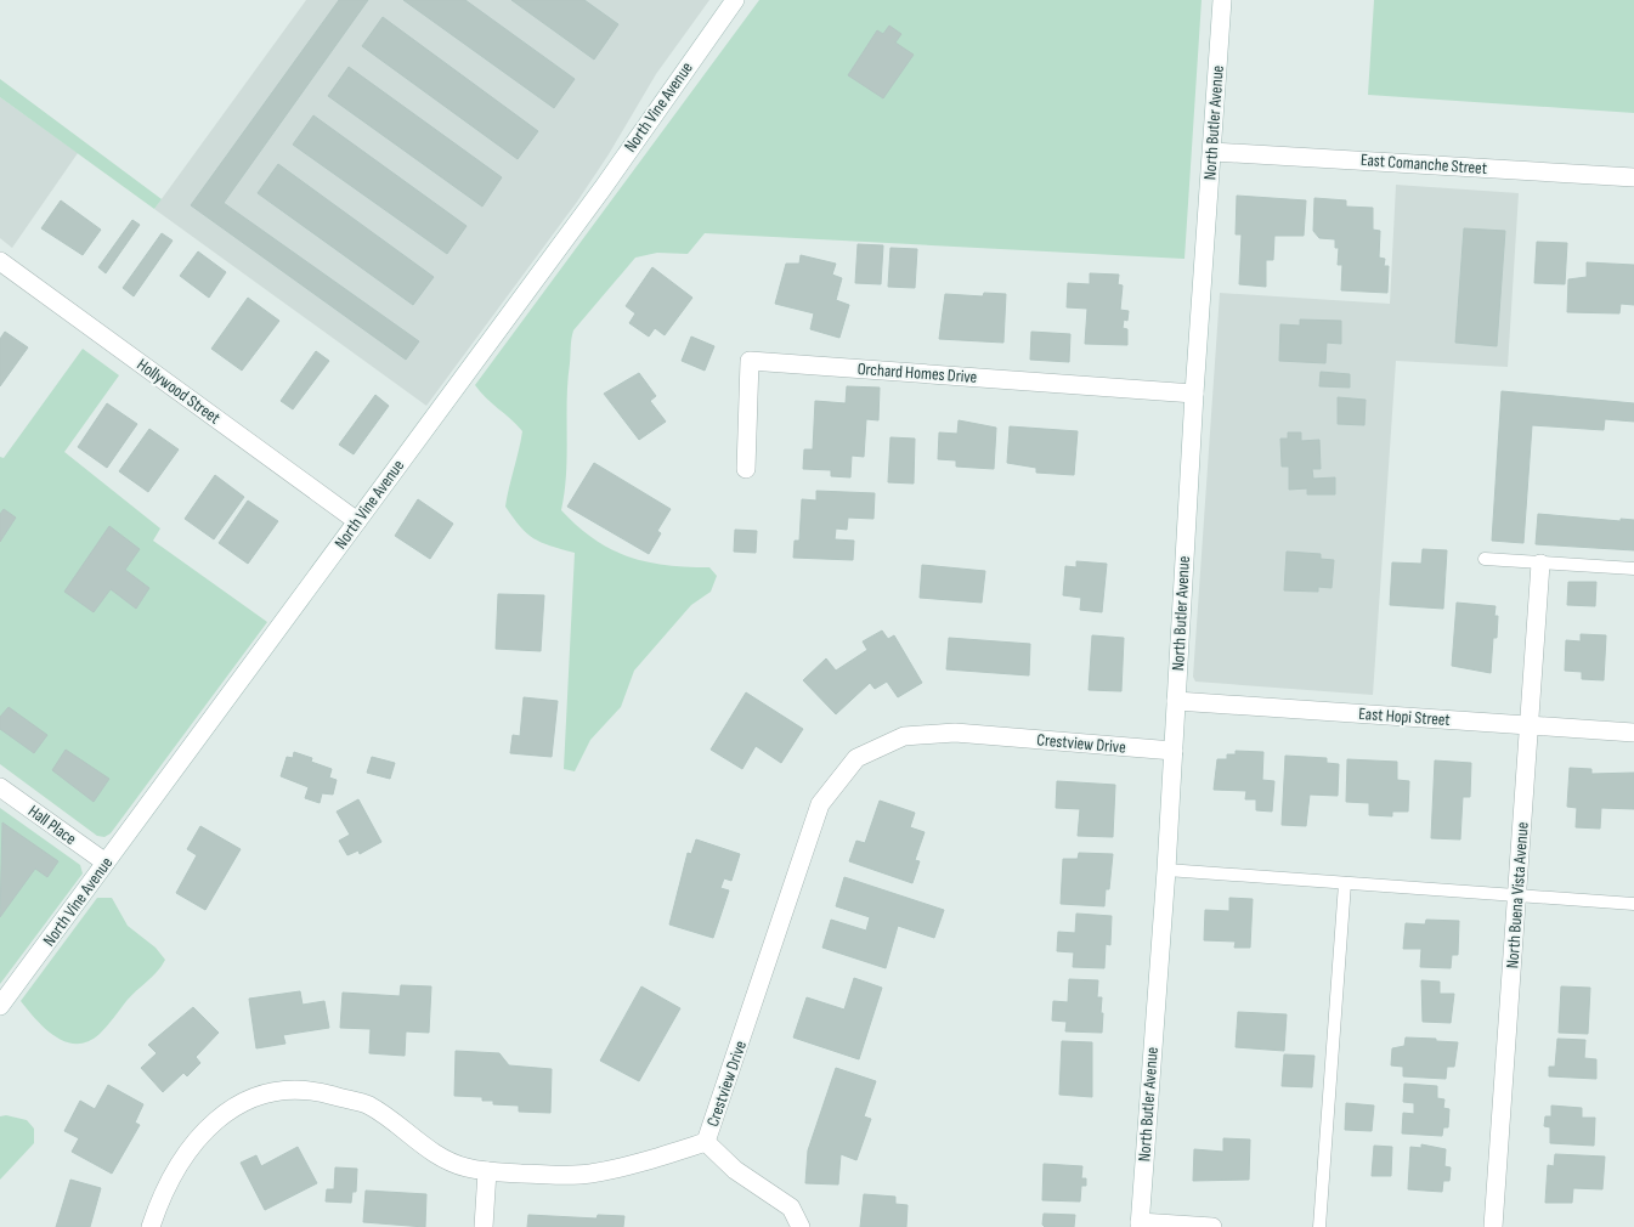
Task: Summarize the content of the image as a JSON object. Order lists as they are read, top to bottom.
{
  "streets": {
    "street": [
      "North Vine Avenue",
      "North Butler Avenue",
      "East Comanche Street",
      "Orchard Homes Drive",
      "Hollywood Street",
      "East Hopi Street",
      "Crestview Drive",
      "Hall Place",
      "North Buena Vista Avenue"
    ]
  },
  "crossings": [
    ["North Vine Avenue", "Hollywood Street"],
    ["North Vine Avenue", "Hall Place"],
    ["North Butler Avenue", "East Comanche Street"],
    ["North Butler Avenue", "Orchard Homes Drive"],
    ["North Butler Avenue", "East Hopi Street"],
    ["North Butler Avenue", "Crestview Drive"],
    ["East Hopi Street", "North Buena Vista Avenue"]
  ]
}
